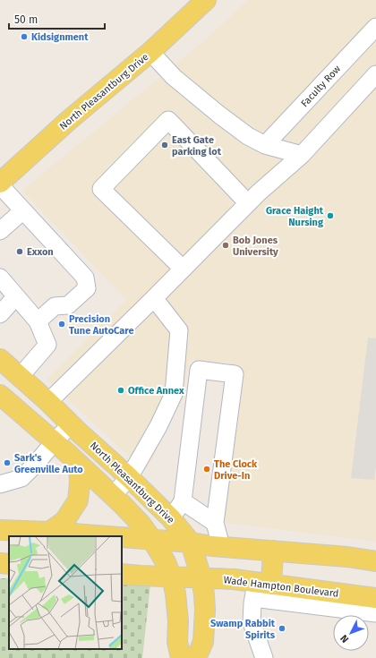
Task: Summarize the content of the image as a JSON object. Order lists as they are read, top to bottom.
{
  "streets": {
    "main road": ["North Pleasantburg Drive", "Wade Hampton Boulevard"],
    "street": ["Faculty Row"]
  },
  "crossings": [
    ["North Pleasantburg Drive", "Wade Hampton Boulevard"]
  ],
  "places": [
    "Kidsignment",
    "East Gate parking lot",
    "Grace Haight Nursing",
    "Bob Jones University",
    "Exxon",
    "Precision Tune AutoCare",
    "Office Annex",
    "Sark's Greenville Auto",
    "The Clock Drive-In",
    "Swamp Rabbit Spirits"
  ],
  "scale_bar": "50 m",
  "north": "bottom left"
}
